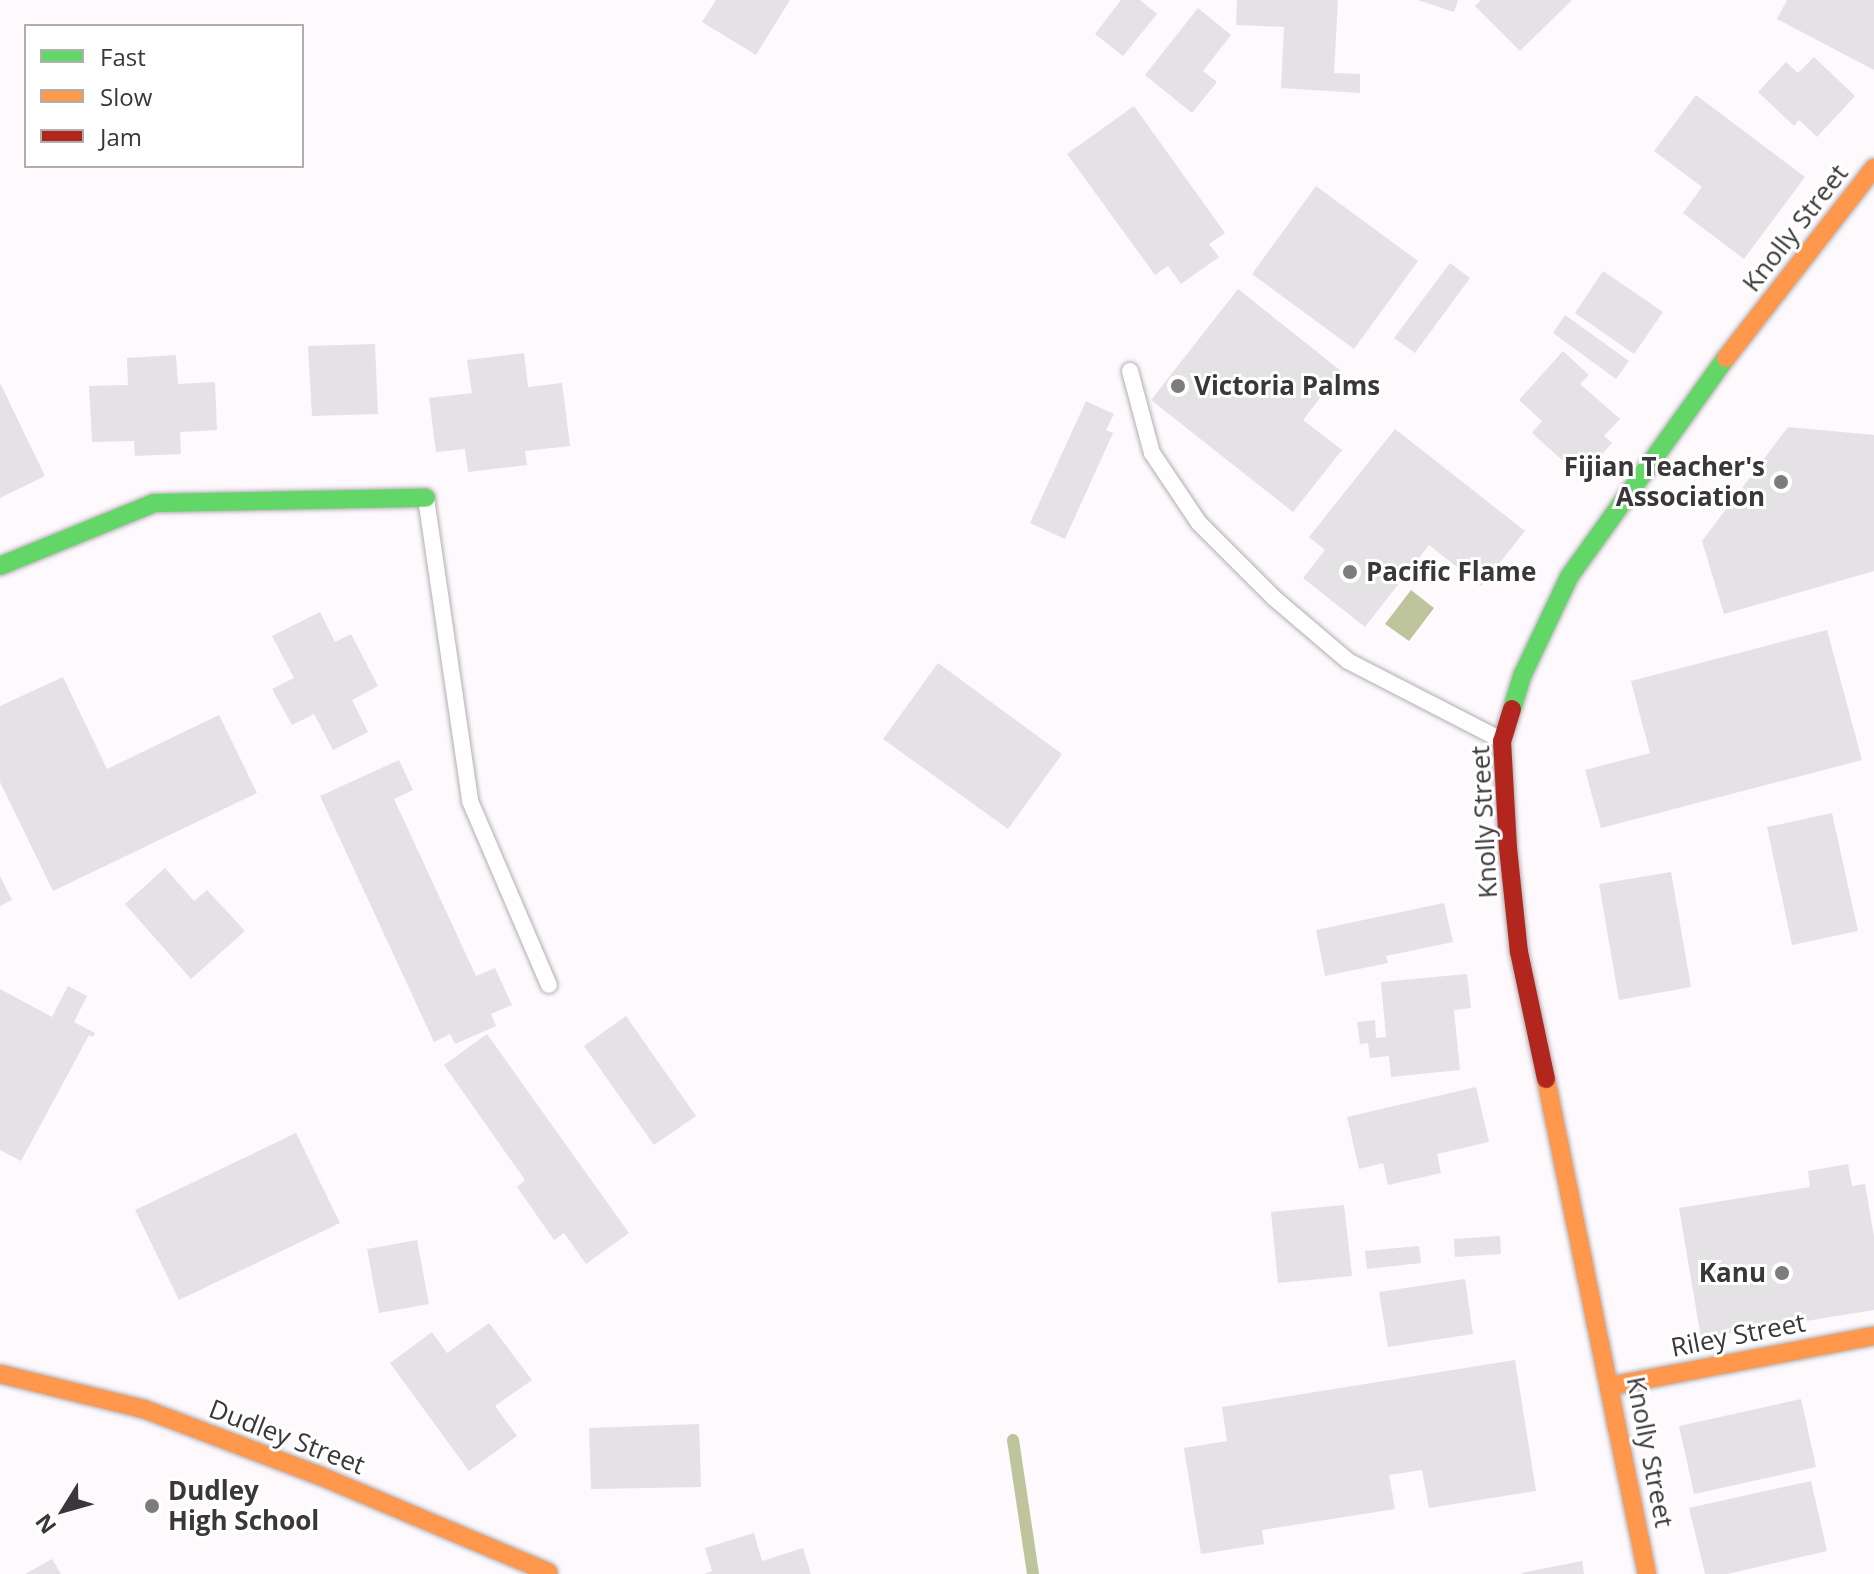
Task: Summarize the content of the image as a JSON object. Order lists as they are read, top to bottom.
{
  "streets": {
    "main road": ["Knolly Street", "Riley Street", "Dudley Street"]
  },
  "crossings": [
    ["Knolly Street", "Riley Street"]
  ],
  "places": [
    "Victoria Palms",
    "Fijian Teacher's Association",
    "Pacific Flame",
    "Kanu",
    "Dudley High School"
  ],
  "legend": ["Fast", "Slow", "Jam"],
  "north": "bottom left"
}
